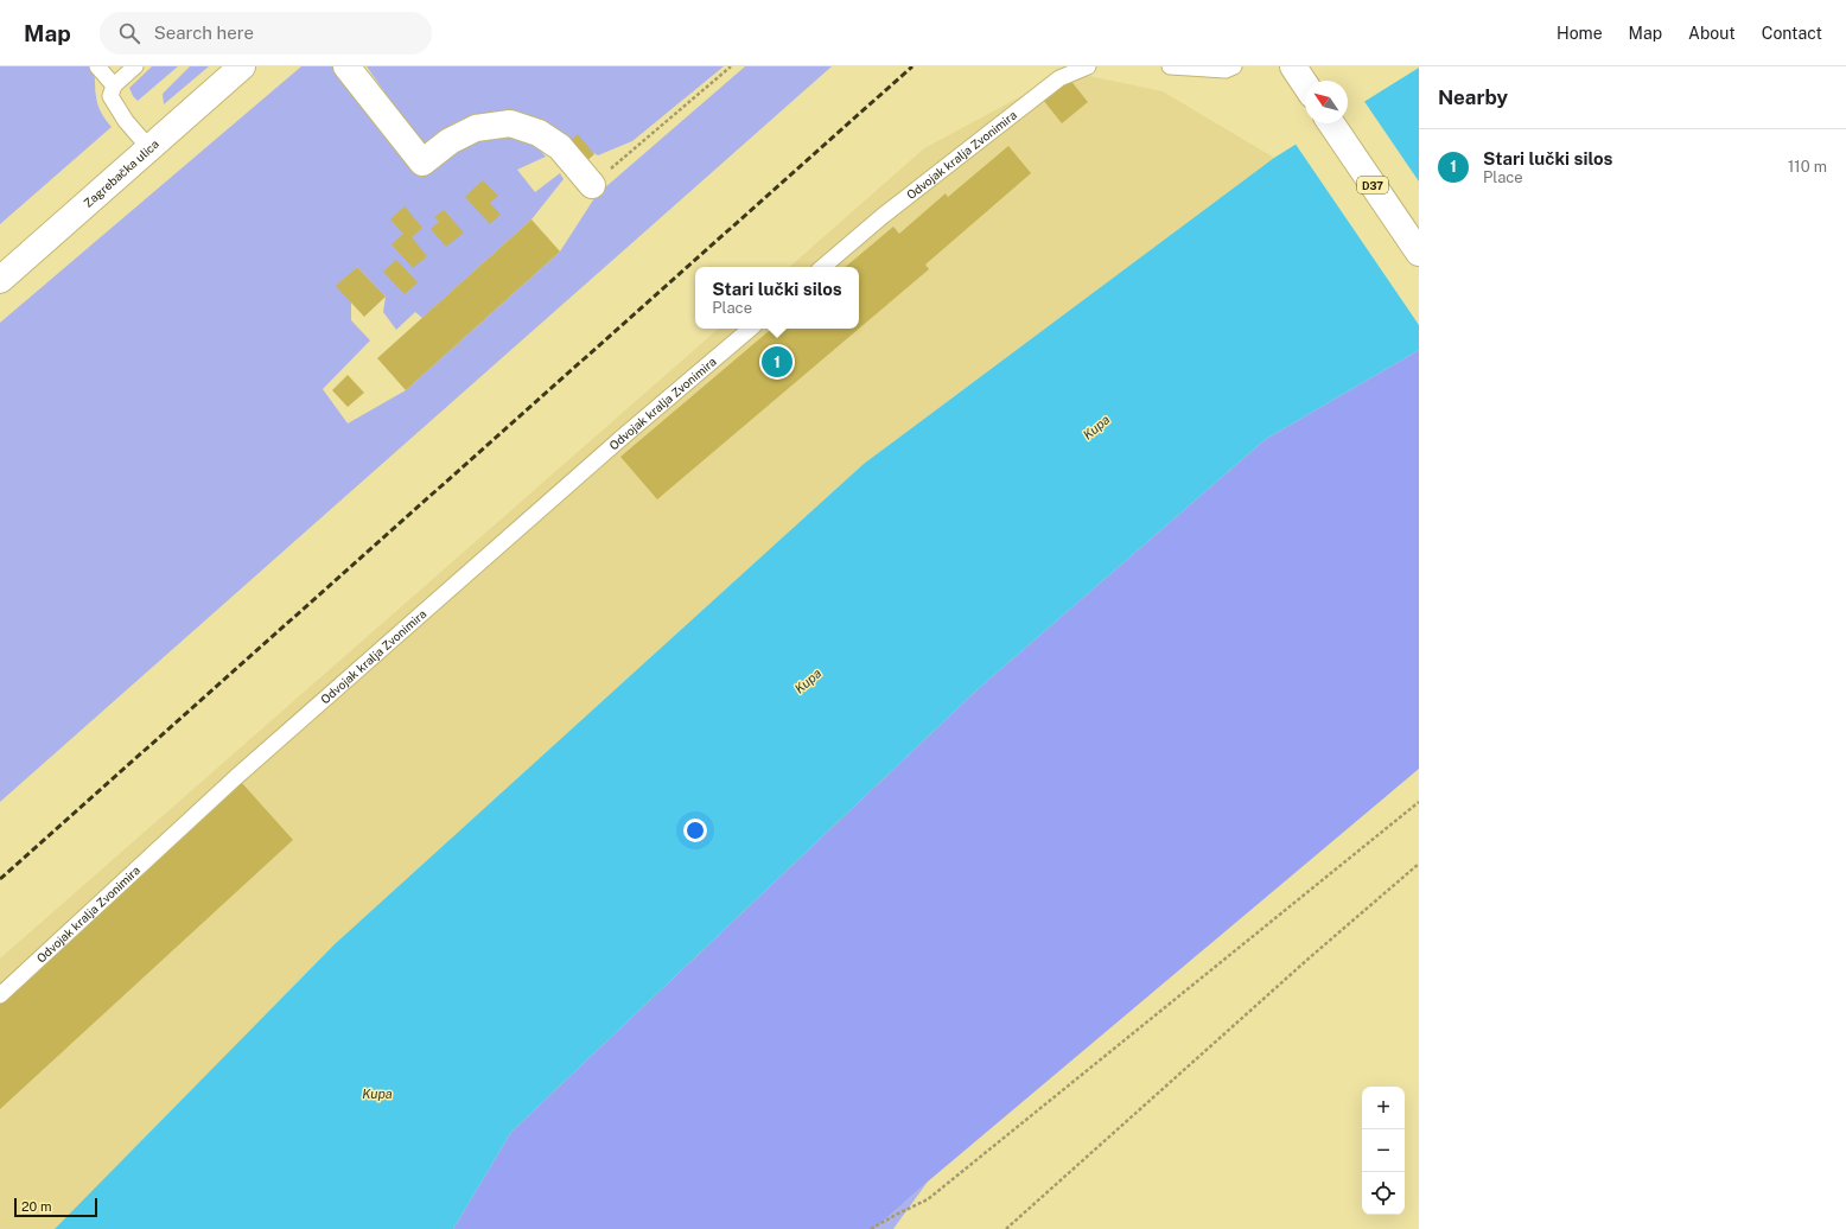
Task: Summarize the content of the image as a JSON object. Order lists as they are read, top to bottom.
{
  "streets": {
    "street": ["Zagrebačka ulica", "D37"],
    "lane": ["Odvojak kralja Zvonimira"]
  },
  "water": ["Kupa"],
  "scale_bar": "20 m",
  "north": "top left",
  "page": {
    "header": "Map",
    "search": "Search here",
    "nav": [
      "Home",
      "Map",
      "About",
      "Contact"
    ],
    "heading": "Nearby",
    "list": [
      {
        "mark": "1",
        "name": "Stari lučki silos",
        "note": "Place",
        "value": "110 m"
      }
    ],
    "popup": ["Stari lučki silos", "Place"],
    "pins": "1",
    "map_buttons": ["+", "−"],
    "scale": "20 m"
  }
}
